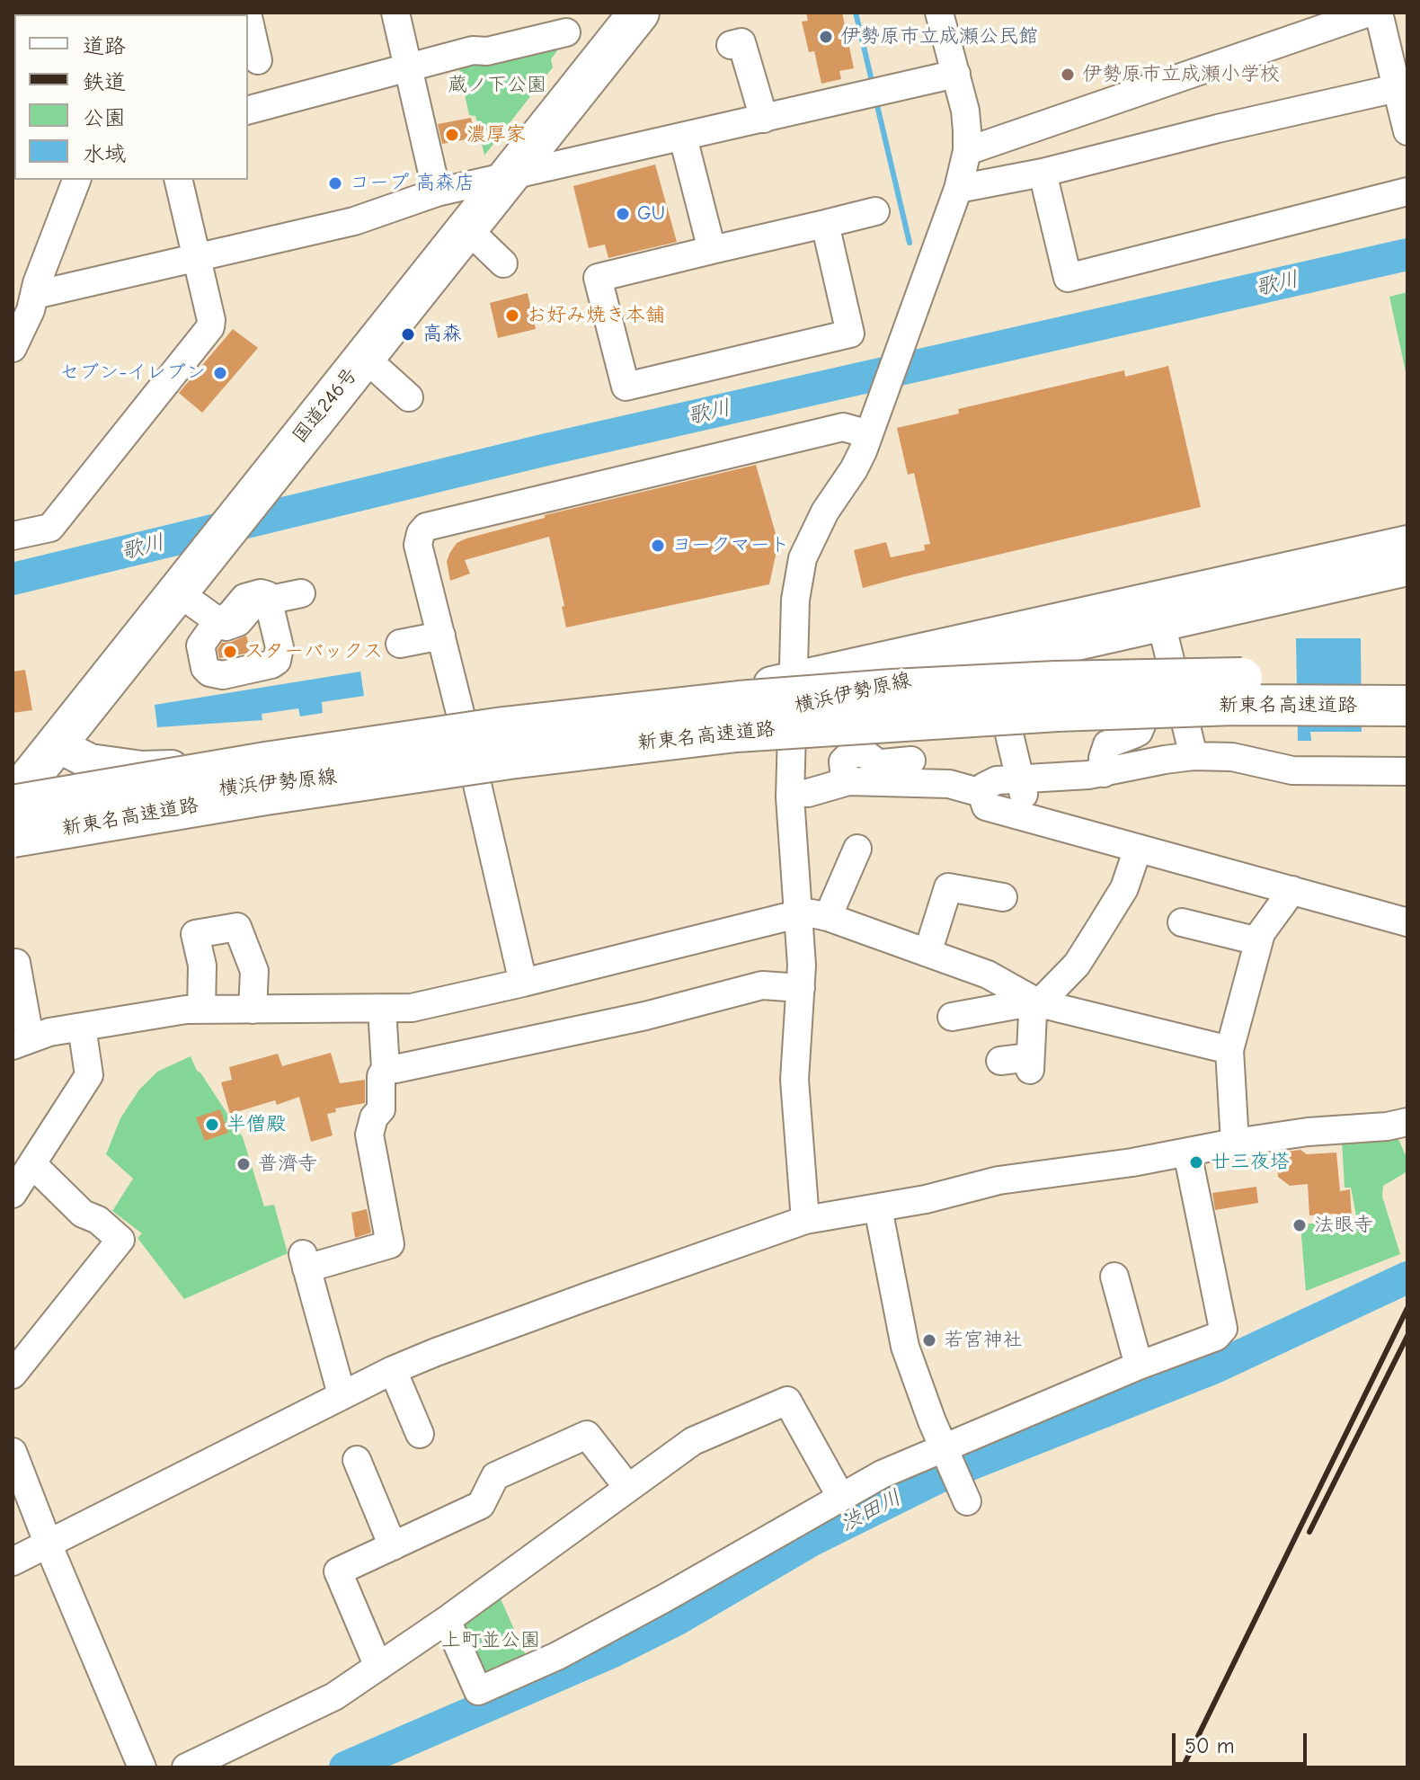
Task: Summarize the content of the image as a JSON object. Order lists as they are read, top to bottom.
{
  "streets": {
    "highway": ["国道246号", "新東名高速道路"],
    "main road": ["横浜伊勢原線"]
  },
  "crossings": [
    ["国道246号", "横浜伊勢原線"]
  ],
  "water": ["歌川", "渋田川"],
  "parks": ["蔵ノ下公園", "上町並公園"],
  "places": [
    "伊勢原市立成瀬公民館",
    "伊勢原市立成瀬小学校",
    "濃厚家",
    "コープ 高森店",
    "GU",
    "お好み焼き本舗",
    "高森",
    "セブン-イレブン",
    "ヨークマート",
    "スターバックス",
    "半僧殿",
    "廿三夜塔",
    "普濟寺",
    "法眼寺",
    "若宮神社"
  ],
  "legend": [
    "道路",
    "鉄道",
    "公園",
    "水域"
  ],
  "scale_bar": "50 m"
}
